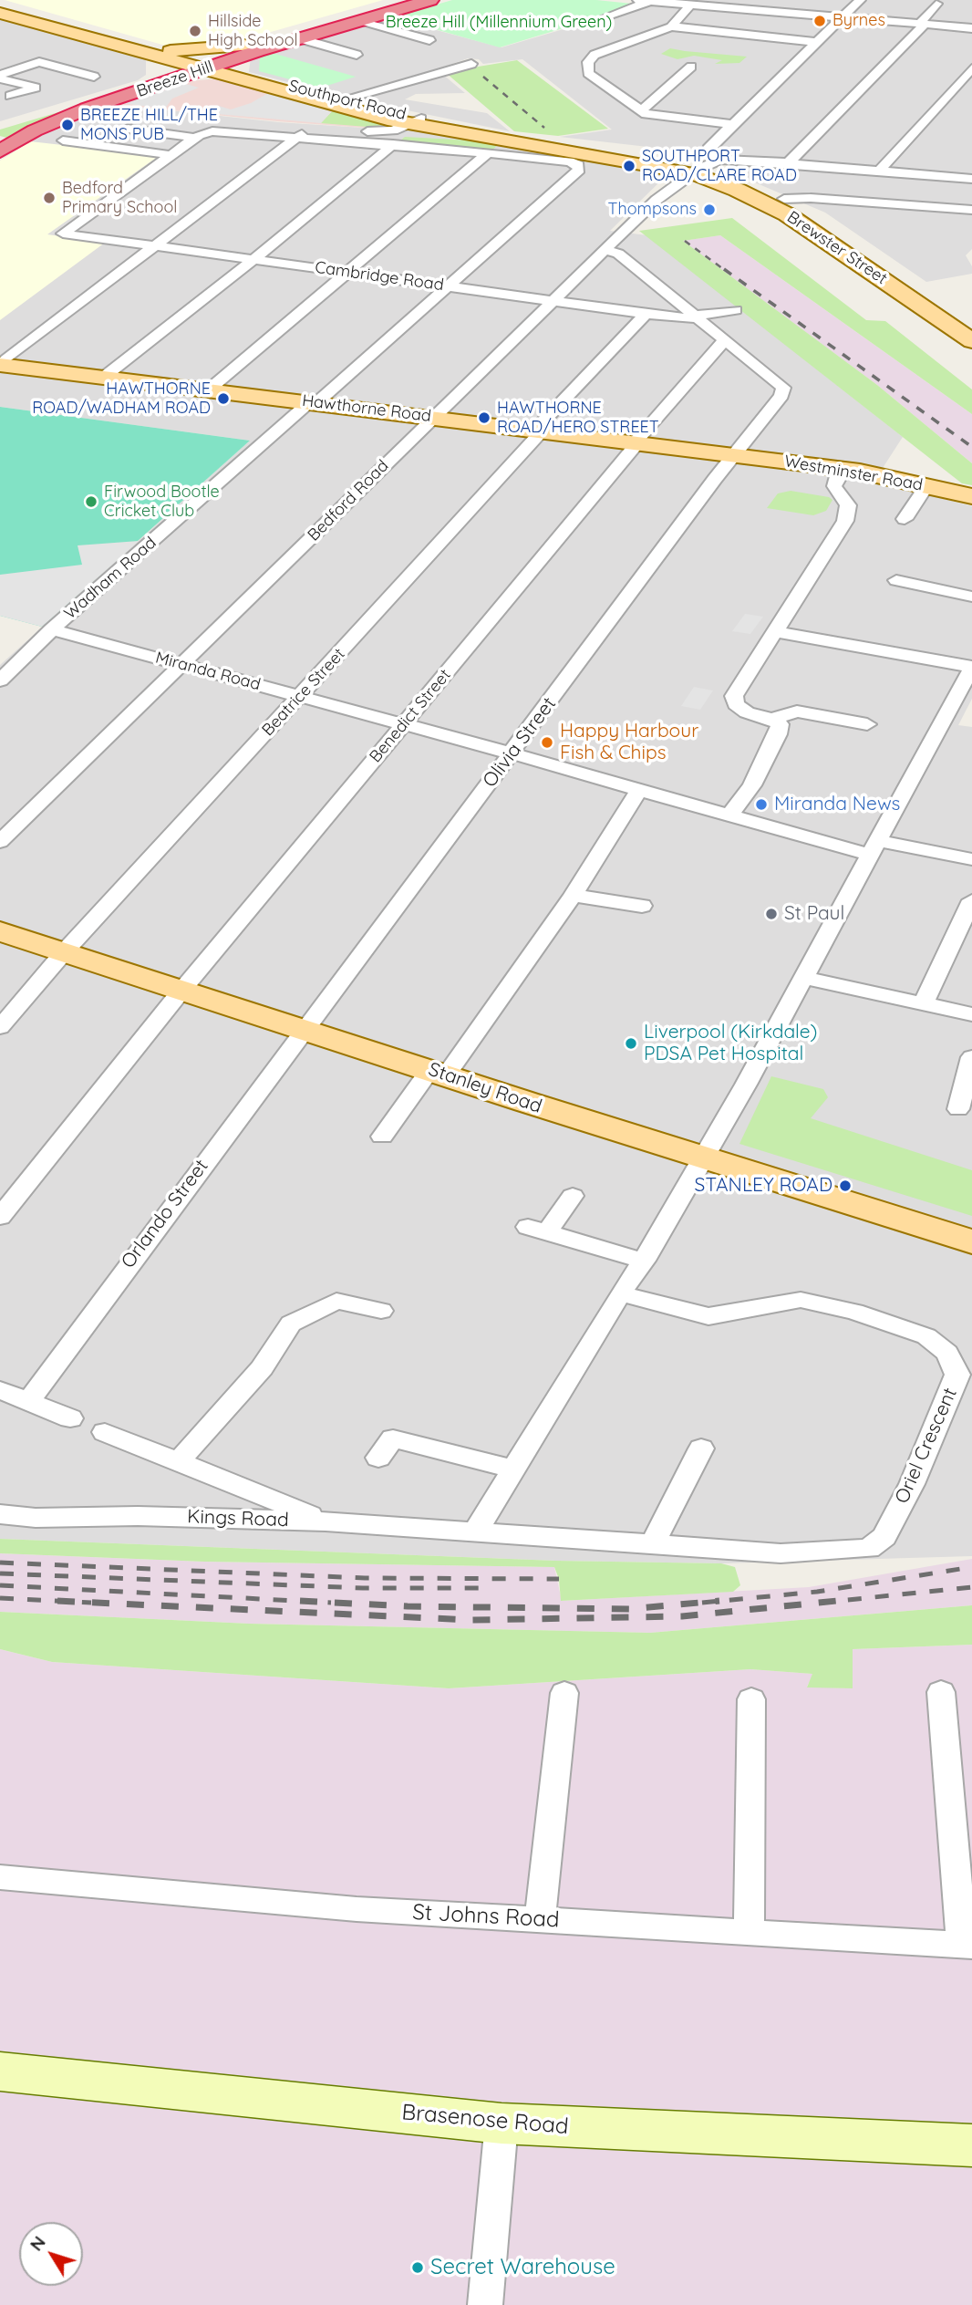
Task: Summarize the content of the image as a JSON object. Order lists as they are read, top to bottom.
{
  "streets": {
    "highway": ["Breeze Hill"],
    "main road": [
      "Southport Road",
      "Brewster Street",
      "Hawthorne Road",
      "Westminster Road",
      "Stanley Road",
      "Brasenose Road"
    ],
    "street": [
      "Cambridge Road",
      "Bedford Road",
      "Wadham Road",
      "Miranda Road",
      "Beatrice Street",
      "Benedict Street",
      "Olivia Street",
      "Orlando Street",
      "Oriel Crescent",
      "Kings Road",
      "St Johns Road"
    ]
  },
  "crossings": [
    ["Breeze Hill", "Southport Road"],
    ["Southport Road", "Brewster Street"],
    ["Southport Road", "Bedford Road"],
    ["Brewster Street", "Bedford Road"],
    ["Cambridge Road", "Bedford Road"],
    ["Cambridge Road", "Wadham Road"],
    ["Cambridge Road", "Beatrice Street"],
    ["Hawthorne Road", "Westminster Road"],
    ["Hawthorne Road", "Bedford Road"],
    ["Hawthorne Road", "Wadham Road"],
    ["Hawthorne Road", "Beatrice Street"],
    ["Hawthorne Road", "Benedict Street"],
    ["Hawthorne Road", "Olivia Street"],
    ["Westminster Road", "Olivia Street"],
    ["Bedford Road", "Miranda Road"],
    ["Wadham Road", "Miranda Road"],
    ["Miranda Road", "Beatrice Street"],
    ["Miranda Road", "Benedict Street"],
    ["Miranda Road", "Olivia Street"],
    ["Beatrice Street", "Stanley Road"],
    ["Benedict Street", "Olivia Street"],
    ["Benedict Street", "Stanley Road"],
    ["Olivia Street", "Stanley Road"],
    ["Olivia Street", "Orlando Street"],
    ["Stanley Road", "Orlando Street"],
    ["Oriel Crescent", "Kings Road"]
  ],
  "parks": ["Breeze Hill (Millennium Green)"],
  "places": [
    "Byrnes",
    "Hillside High School",
    "BREEZE HILL/THE MONS PUB",
    "SOUTHPORT ROAD/CLARE ROAD",
    "Bedford Primary School",
    "Thompsons",
    "HAWTHORNE ROAD/WADHAM ROAD",
    "HAWTHORNE ROAD/HERO STREET",
    "Firwood Bootle Cricket Club",
    "Happy Harbour Fish & Chips",
    "Miranda News",
    "St Paul",
    "Liverpool (Kirkdale) PDSA Pet Hospital",
    "STANLEY ROAD",
    "Secret Warehouse"
  ],
  "north": "top left"
}
